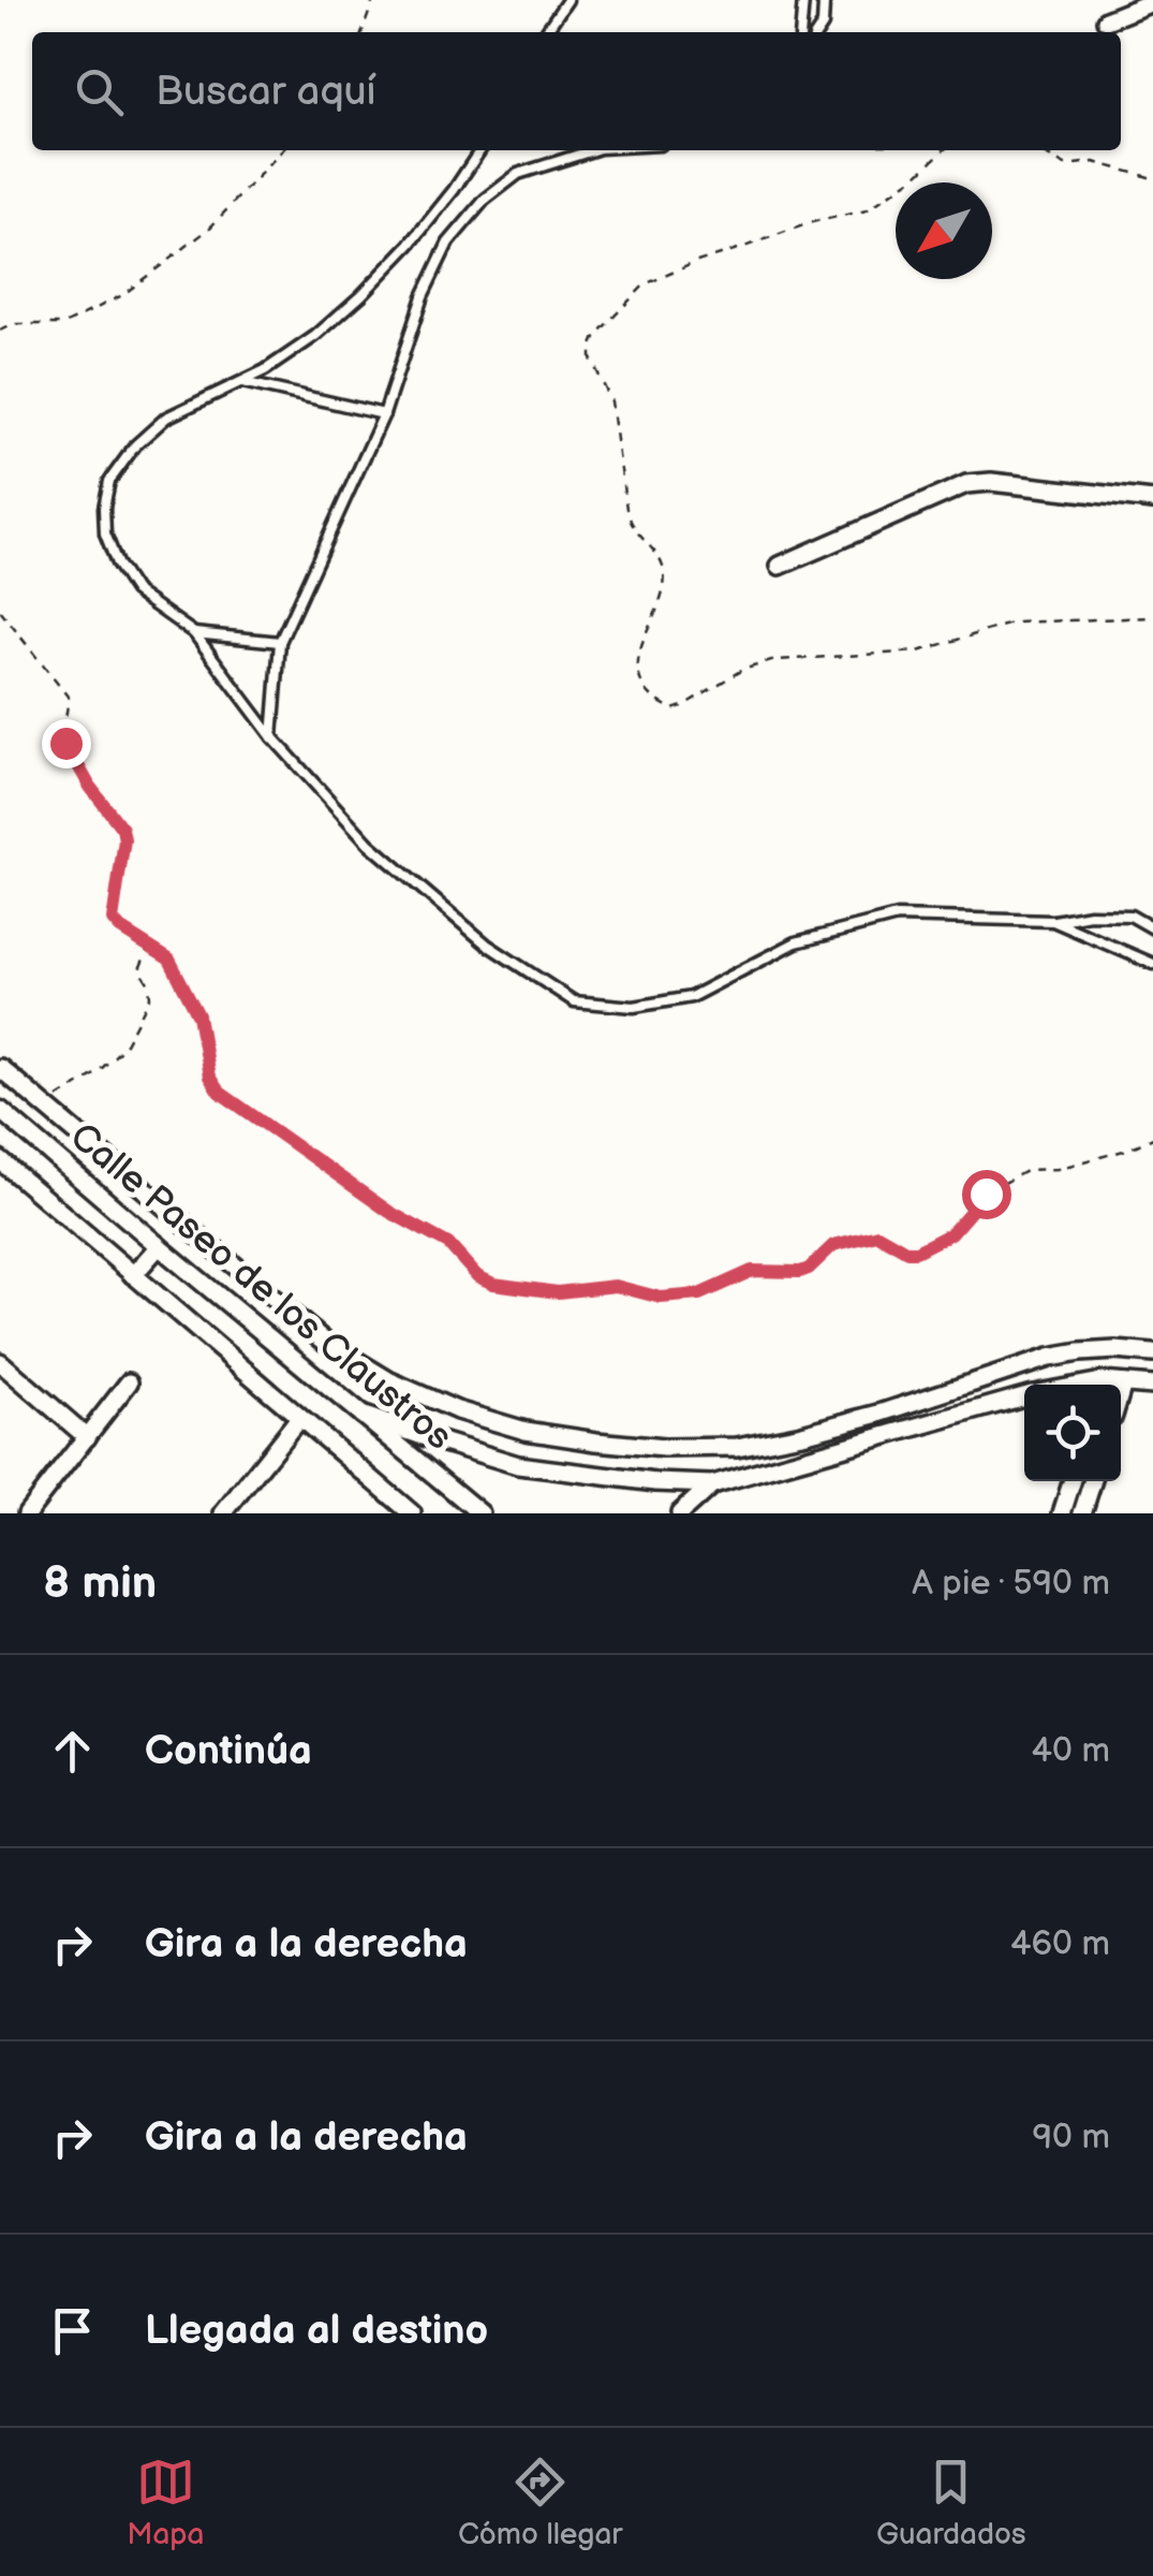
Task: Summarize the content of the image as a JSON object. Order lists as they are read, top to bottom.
{
  "streets": {
    "street": ["Calle Paseo de los Claustros"]
  },
  "north": "bottom left",
  "page": {
    "search": "Buscar aquí",
    "heading": ["8 min", "A pie · 590 m"],
    "list": [
      ["Continúa", "40 m"],
      ["Gira a la derecha", "460 m"],
      ["Gira a la derecha", "90 m"],
      "Llegada al destino"
    ],
    "nav": ["Mapa", "Cómo llegar", "Guardados"]
  }
}
